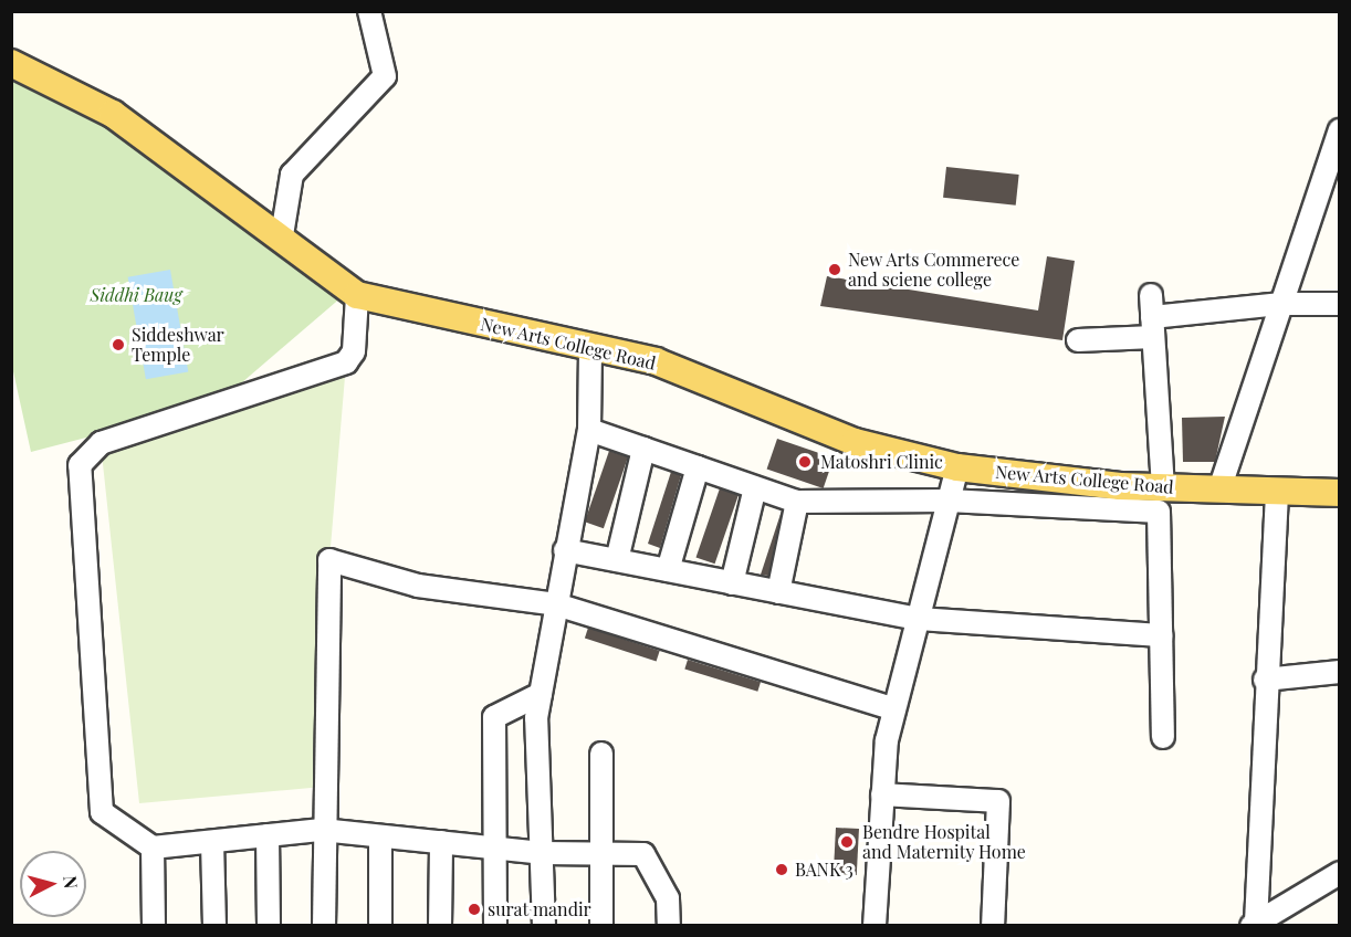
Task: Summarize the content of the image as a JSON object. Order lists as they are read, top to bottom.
{
  "streets": {
    "main road": ["New Arts College Road"]
  },
  "parks": ["Siddhi Baug"],
  "places": [
    "New Arts Commerece and sciene college",
    "Siddeshwar Temple",
    "Matoshri Clinic",
    "Bendre Hospital and Maternity Home",
    "BANK 3",
    "surat mandir"
  ],
  "north": "right"
}
